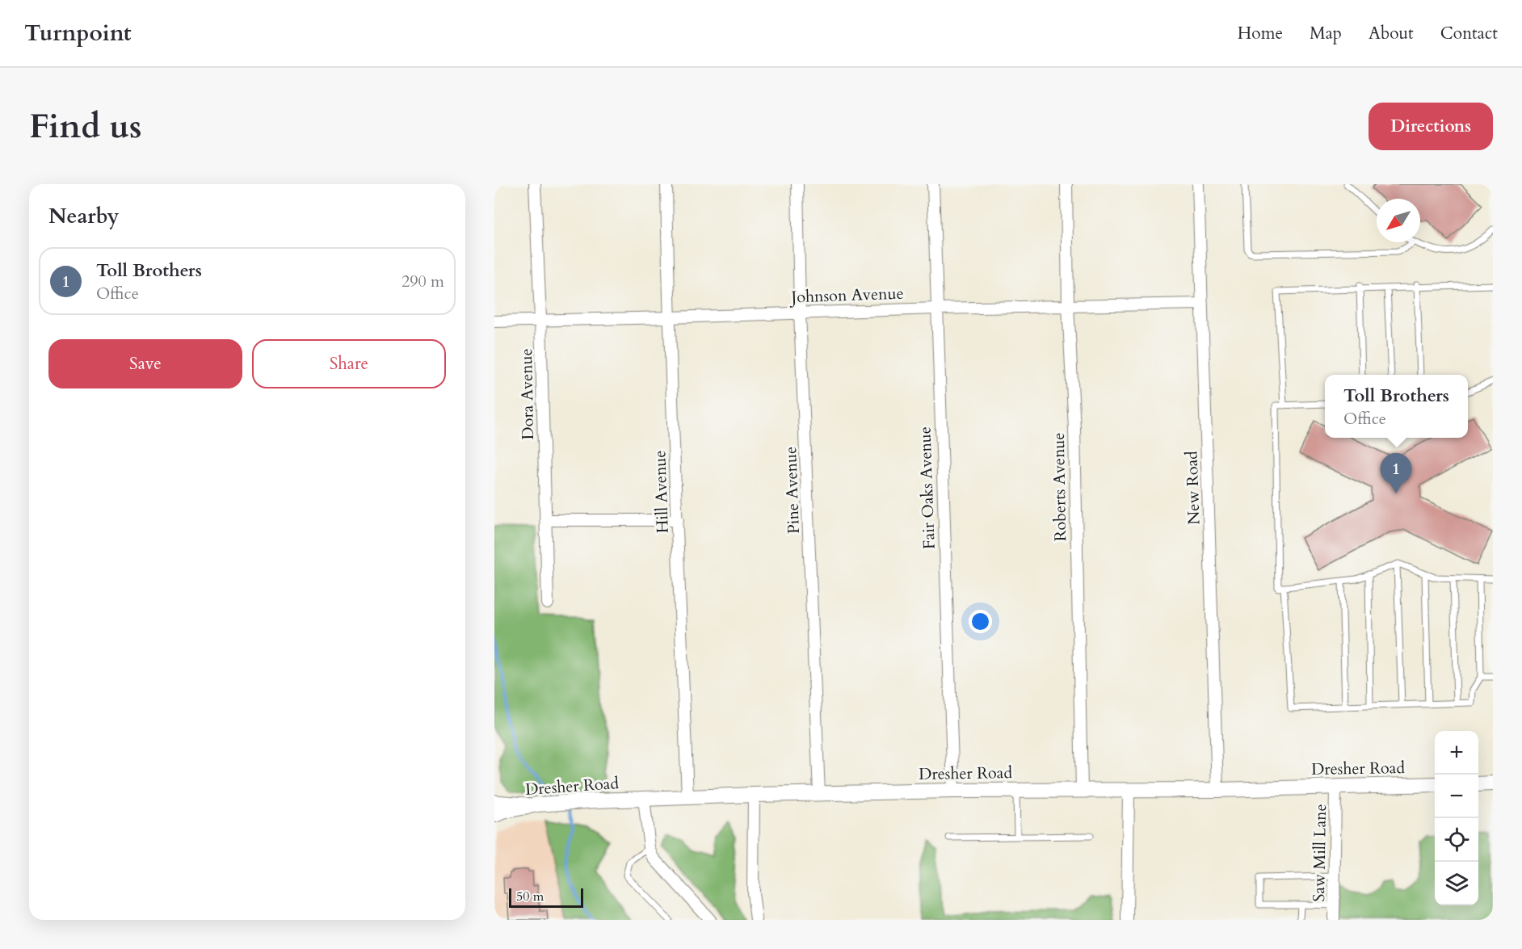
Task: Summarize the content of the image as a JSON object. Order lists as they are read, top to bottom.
{
  "streets": {
    "main road": ["Dresher Road"],
    "street": [
      "Johnson Avenue",
      "Dora Avenue",
      "Roberts Avenue",
      "Fair Oaks Avenue",
      "New Road",
      "Pine Avenue",
      "Hill Avenue",
      "Saw Mill Lane"
    ]
  },
  "crossings": [
    ["Johnson Avenue", "Dora Avenue"],
    ["Johnson Avenue", "Roberts Avenue"],
    ["Johnson Avenue", "Fair Oaks Avenue"],
    ["Johnson Avenue", "New Road"],
    ["Johnson Avenue", "Pine Avenue"],
    ["Johnson Avenue", "Hill Avenue"],
    ["Roberts Avenue", "Dresher Road"],
    ["Fair Oaks Avenue", "Dresher Road"],
    ["New Road", "Dresher Road"],
    ["Pine Avenue", "Dresher Road"],
    ["Hill Avenue", "Dresher Road"],
    ["Dresher Road", "Saw Mill Lane"]
  ],
  "scale_bar": "50 m",
  "north": "bottom left",
  "page": {
    "header": "Turnpoint",
    "nav": [
      "Home",
      "Map",
      "About",
      "Contact"
    ],
    "buttons": [
      "Directions",
      ["Save", "Share"]
    ],
    "title": "Find us",
    "heading": "Nearby",
    "list": [
      {
        "mark": "1",
        "name": "Toll Brothers",
        "note": "Office",
        "value": "290 m"
      }
    ],
    "popup": ["Toll Brothers", "Office"],
    "pins": "1",
    "map_buttons": ["+", "−"],
    "scale": "50 m"
  }
}
